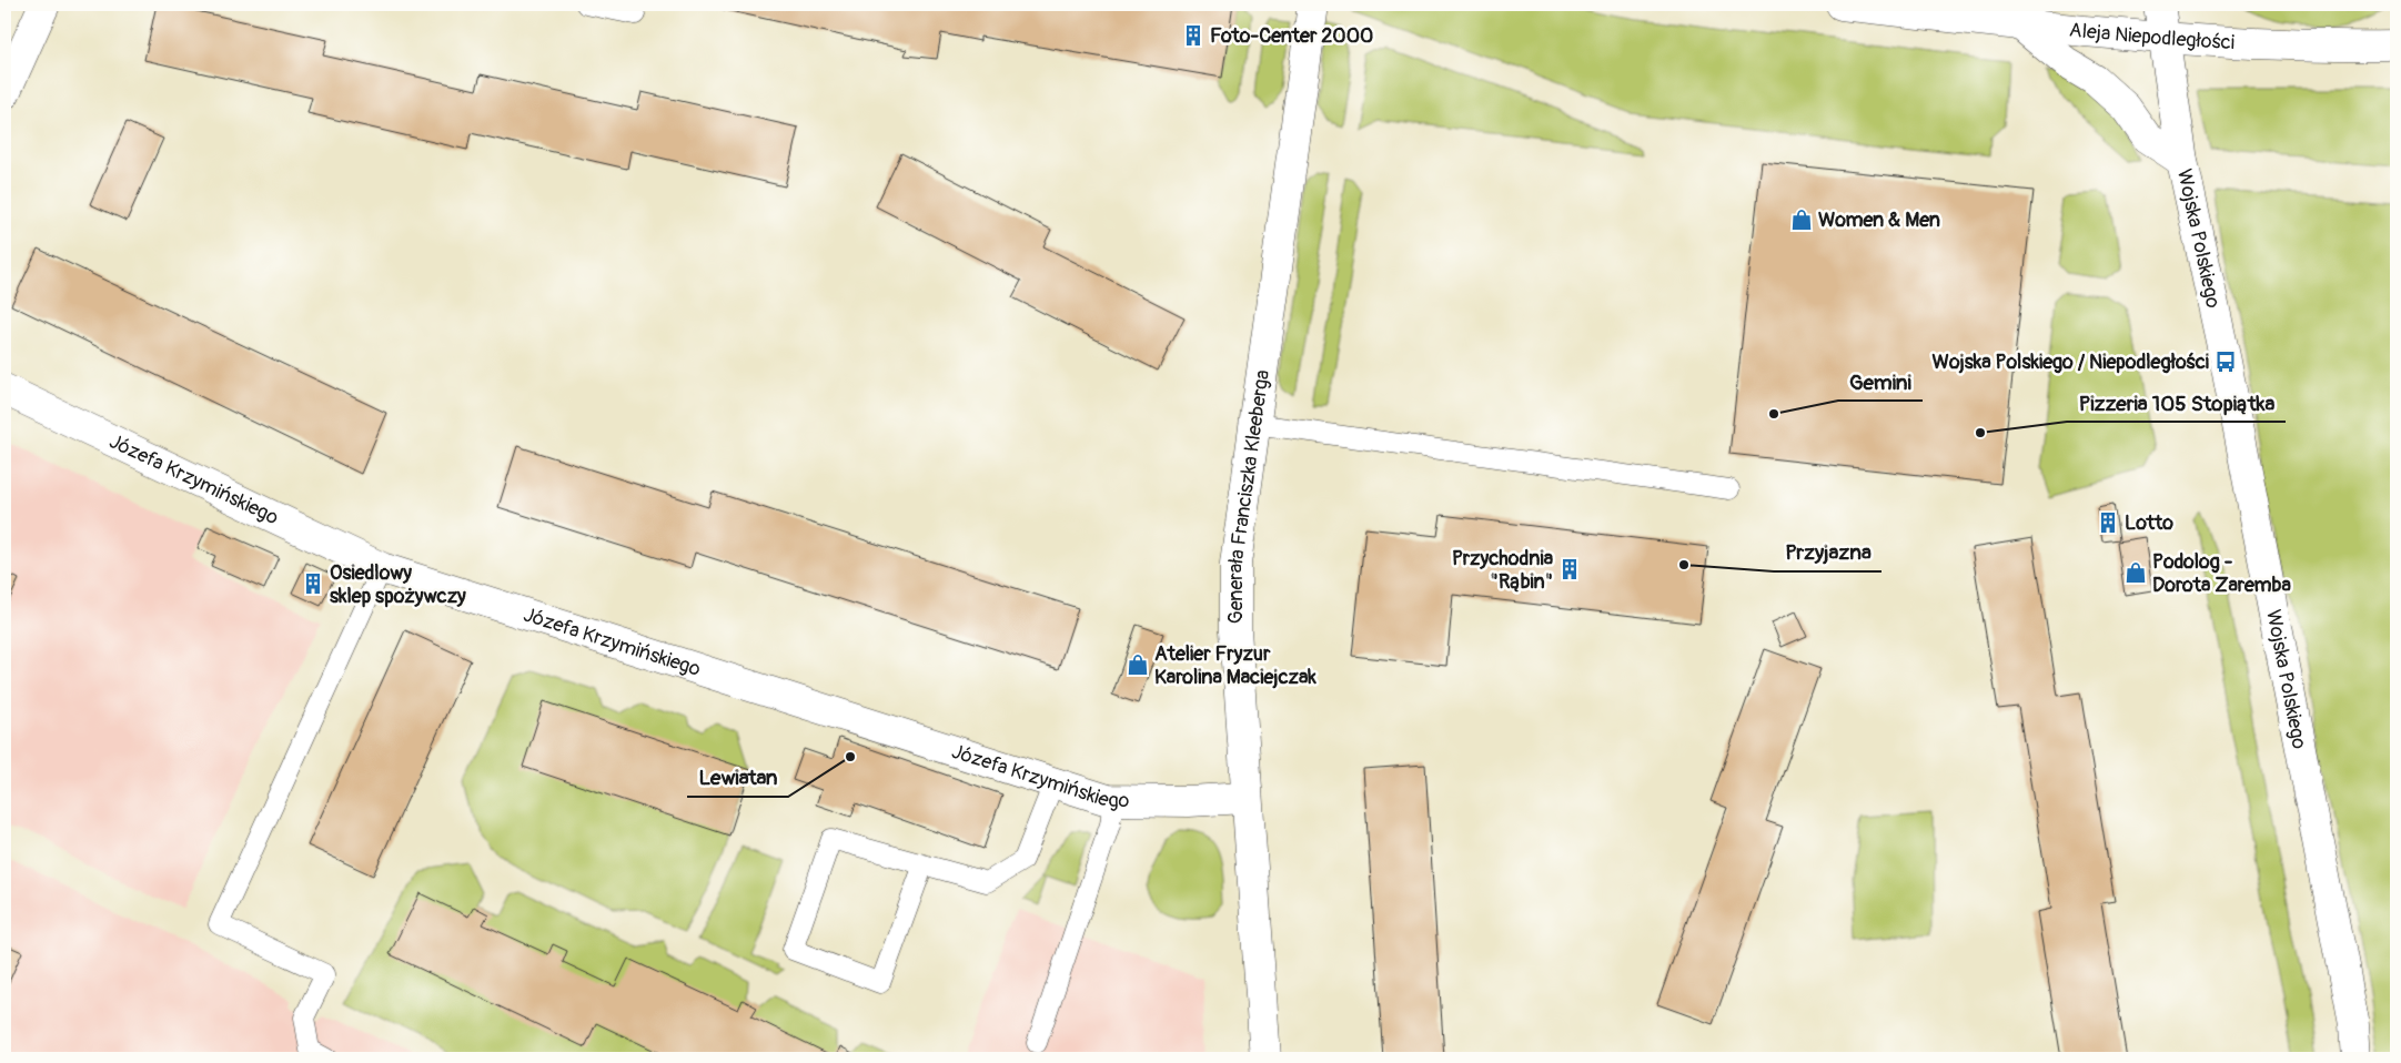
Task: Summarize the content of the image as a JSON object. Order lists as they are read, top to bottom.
{
  "streets": {
    "street": [
      "Aleja Niepodległości",
      "Wojska Polskiego",
      "Józefa Krzymińskiego",
      "Generała Franciszka Kleeberga"
    ]
  },
  "crossings": [
    ["Aleja Niepodległości", "Wojska Polskiego"],
    ["Józefa Krzymińskiego", "Generała Franciszka Kleeberga"]
  ],
  "places": {
    "building": [
      "Foto-Center 2000",
      "Lotto",
      "Przychodnia \"Rąbin\"",
      "Osiedlowy sklep spożywczy"
    ],
    "shop": ["Women & Men", "Podolog - Dorota Zaremba", "Atelier Fryzur Karolina Maciejczak"],
    "bus stop": ["Wojska Polskiego / Niepodległości"],
    "other": [
      "Gemini",
      "Pizzeria 105 Stopiątka",
      "Przyjazna",
      "Lewiatan"
    ]
  }
}
